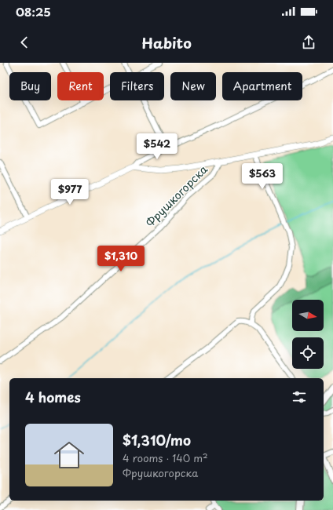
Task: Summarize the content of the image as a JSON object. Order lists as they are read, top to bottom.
{
  "streets": {
    "street": ["Фрушкогорска"]
  },
  "north": "right",
  "page": {
    "status": "08:25",
    "header": "Habito",
    "chip": [
      "Buy",
      "Rent",
      "Filters",
      "New",
      "Apartment"
    ],
    "price": [
      "$542",
      "$563",
      "$977",
      "$1,310"
    ],
    "heading": "4 homes",
    "list": [
      {
        "name": "$1,310/mo",
        "note": "4 rooms · 140 m² · Фрушкогорска"
      }
    ]
  }
}
